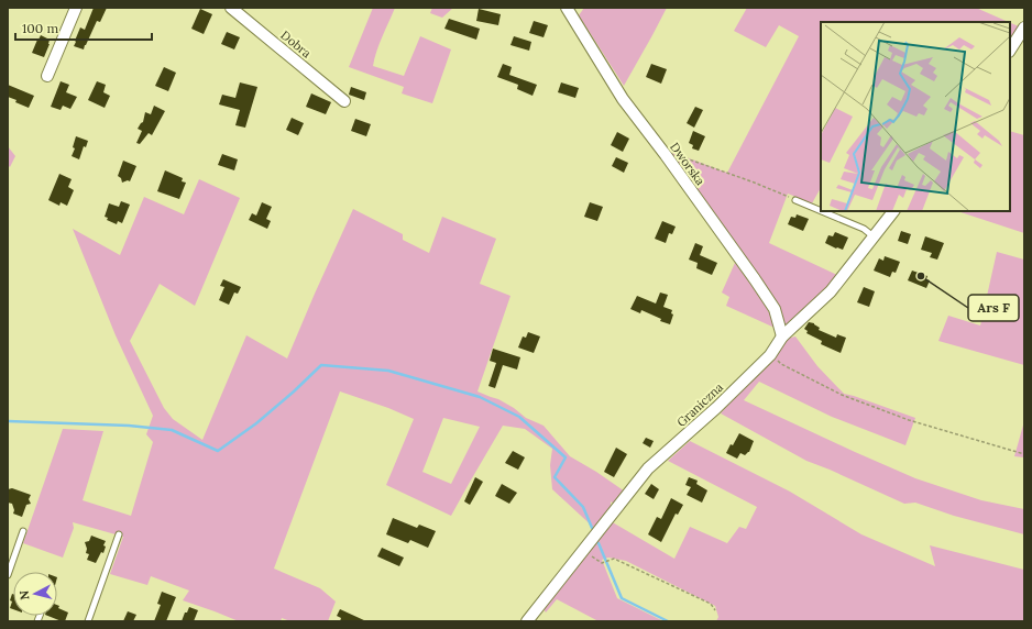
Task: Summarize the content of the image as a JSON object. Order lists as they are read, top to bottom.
{
  "streets": {
    "street": ["Dobra", "Dworska", "Graniczna"]
  },
  "crossings": [
    ["Dworska", "Graniczna"]
  ],
  "places": ["Ars F"],
  "scale_bar": "100 m",
  "north": "left"
}
